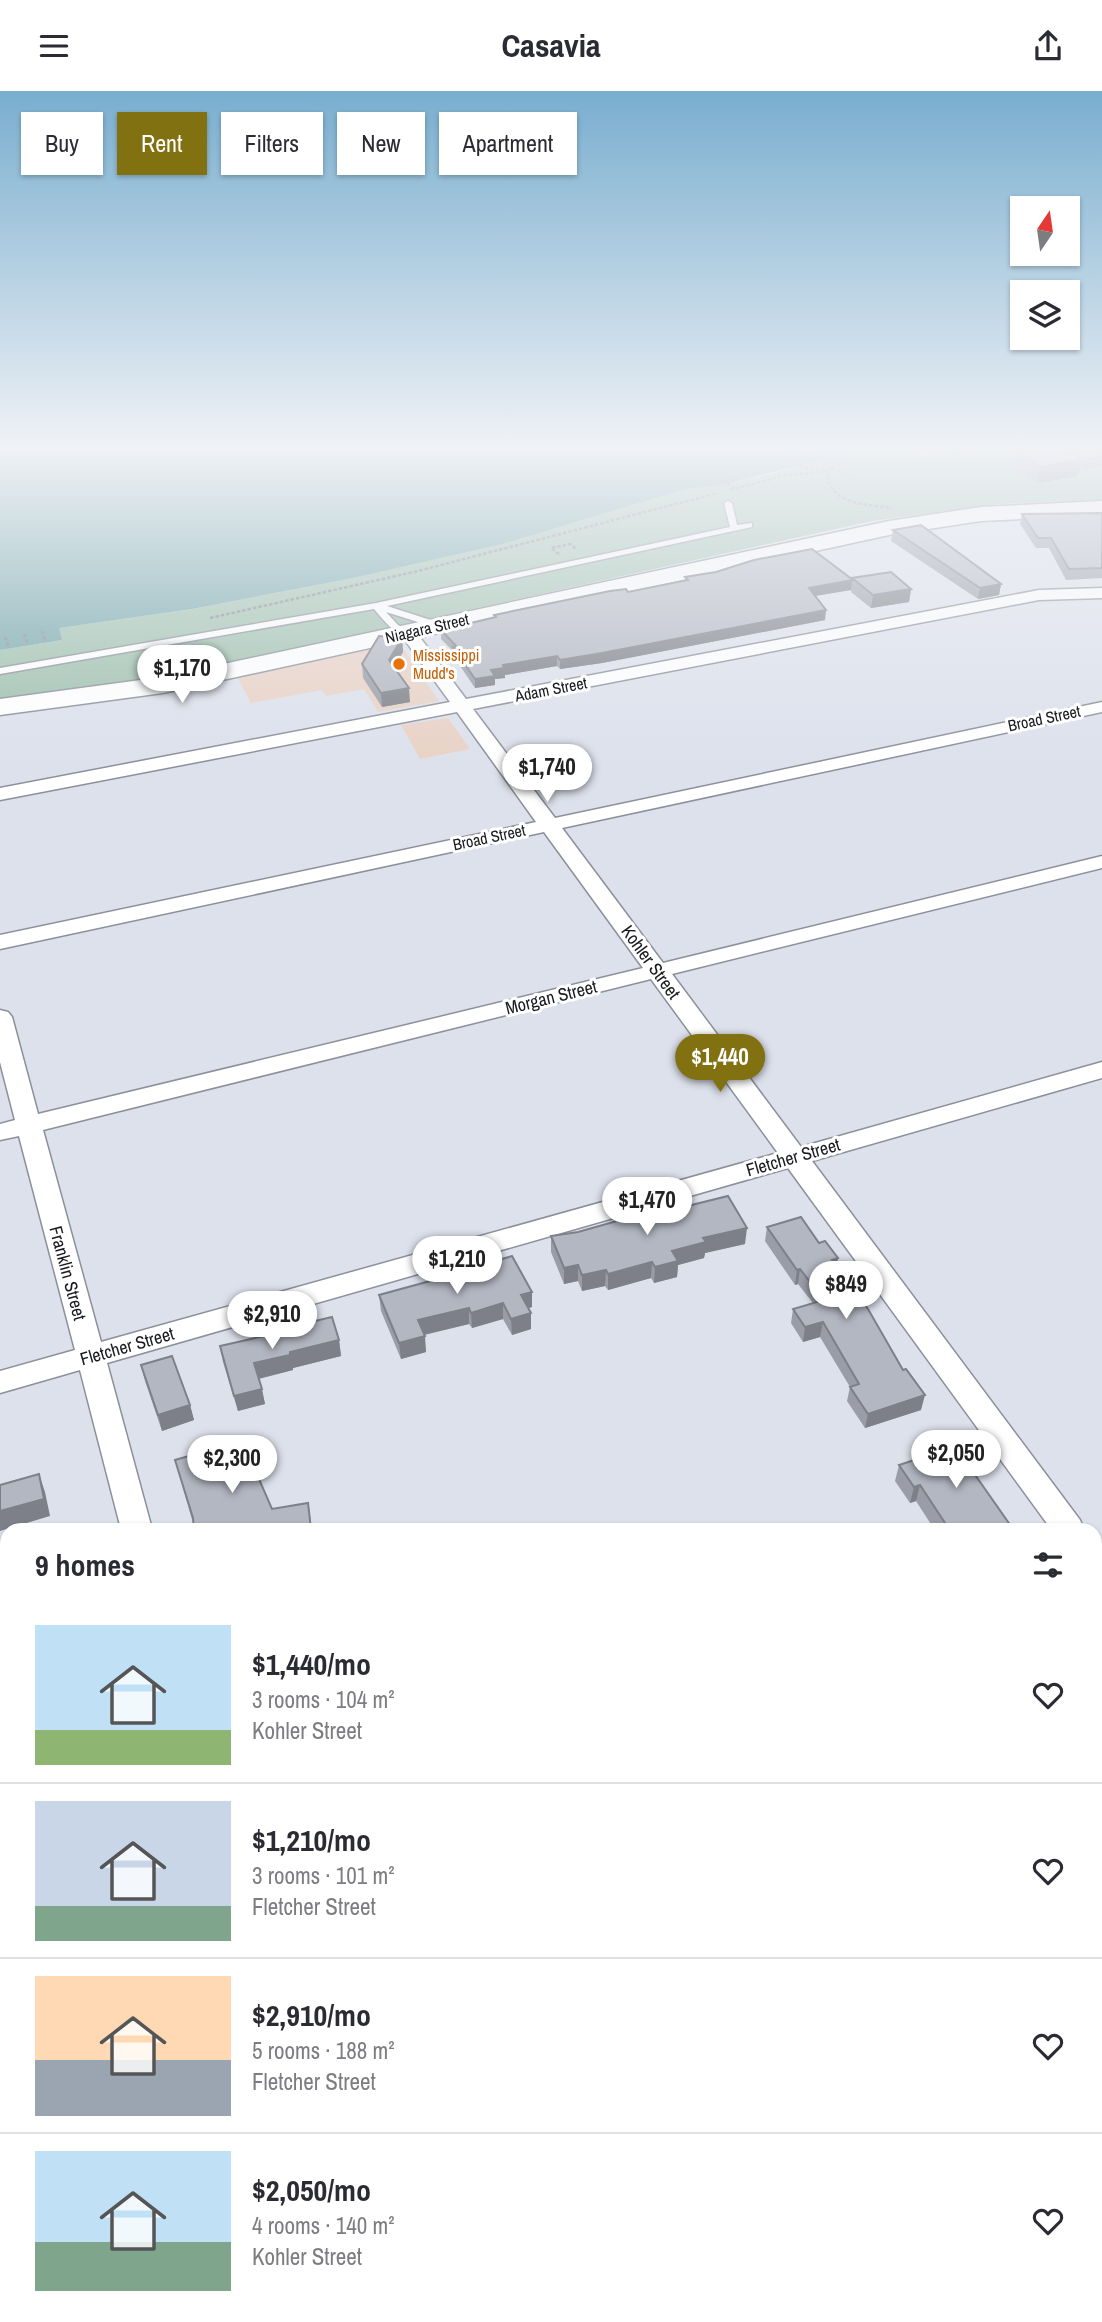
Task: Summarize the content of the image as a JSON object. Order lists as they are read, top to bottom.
{
  "streets": {
    "main road": ["Niagara Street"],
    "street": [
      "Adam Street",
      "Broad Street",
      "Kohler Street",
      "Morgan Street",
      "Fletcher Street",
      "Franklin Street"
    ]
  },
  "crossings": [
    ["Niagara Street", "Kohler Street"],
    ["Adam Street", "Kohler Street"],
    ["Broad Street", "Kohler Street"],
    ["Kohler Street", "Morgan Street"],
    ["Kohler Street", "Fletcher Street"],
    ["Morgan Street", "Franklin Street"],
    ["Fletcher Street", "Franklin Street"]
  ],
  "places": ["Mississippi Mudd's"],
  "north": "top",
  "page": {
    "header": "Casavia",
    "chip": [
      "Buy",
      "Rent",
      "Filters",
      "New",
      "Apartment"
    ],
    "price": [
      "$1,170",
      "$1,740",
      "$1,440",
      "$1,470",
      "$1,210",
      "$849",
      "$2,910",
      "$2,050",
      "$2,300"
    ],
    "heading": "9 homes",
    "list": [
      {
        "name": "$1,440/mo",
        "note": "3 rooms · 104 m² · Kohler Street"
      },
      {
        "name": "$1,210/mo",
        "note": "3 rooms · 101 m² · Fletcher Street"
      },
      {
        "name": "$2,910/mo",
        "note": "5 rooms · 188 m² · Fletcher Street"
      },
      {
        "name": "$2,050/mo",
        "note": "4 rooms · 140 m² · Kohler Street"
      }
    ]
  }
}
